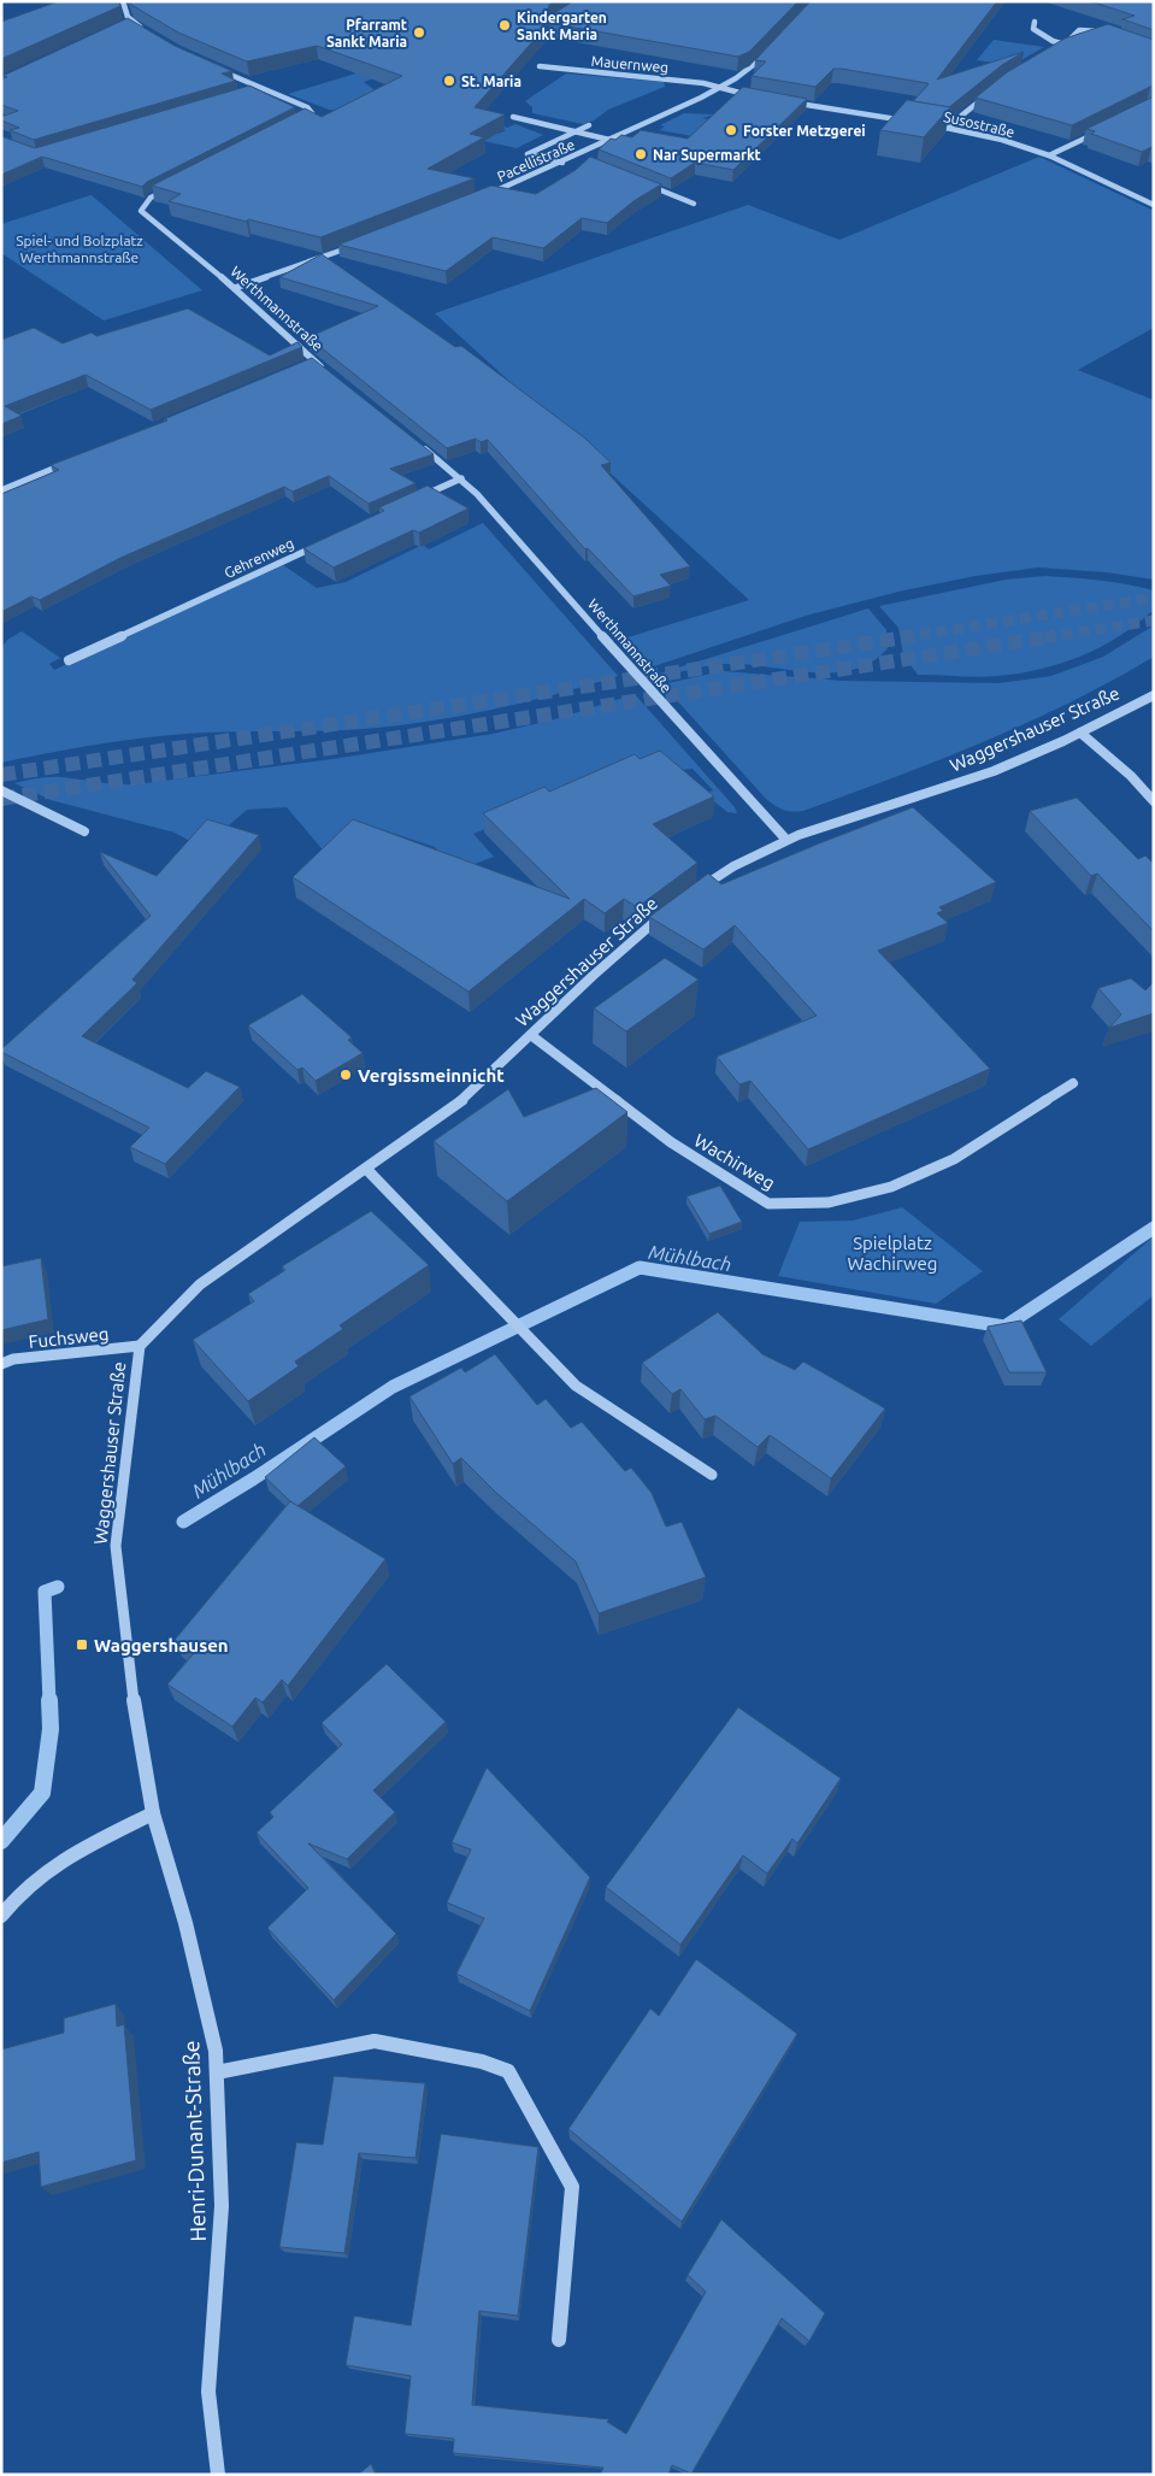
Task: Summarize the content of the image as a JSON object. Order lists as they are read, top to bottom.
{
  "streets": {
    "street": [
      "Mauernweg",
      "Susostraße",
      "Pacellistraße",
      "Werthmannstraße",
      "Gehrenweg",
      "Waggershauser Straße",
      "Wachirweg",
      "Fuchsweg",
      "Henri-Dunant-Straße"
    ]
  },
  "crossings": [
    ["Mauernweg", "Pacellistraße"],
    ["Werthmannstraße", "Waggershauser Straße"],
    ["Waggershauser Straße", "Wachirweg"],
    ["Waggershauser Straße", "Fuchsweg"],
    ["Waggershauser Straße", "Henri-Dunant-Straße"]
  ],
  "water": ["Mühlbach"],
  "parks": ["Spiel- und Bolzplatz Werthmannstraße", "Spielplatz Wachirweg"],
  "places": {
    "other": [
      "Kindergarten Sankt Maria",
      "Pfarramt Sankt Maria",
      "St. Maria",
      "Forster Metzgerei",
      "Nar Supermarkt",
      "Vergissmeinnicht"
    ],
    "transit": ["Waggershausen"]
  }
}
